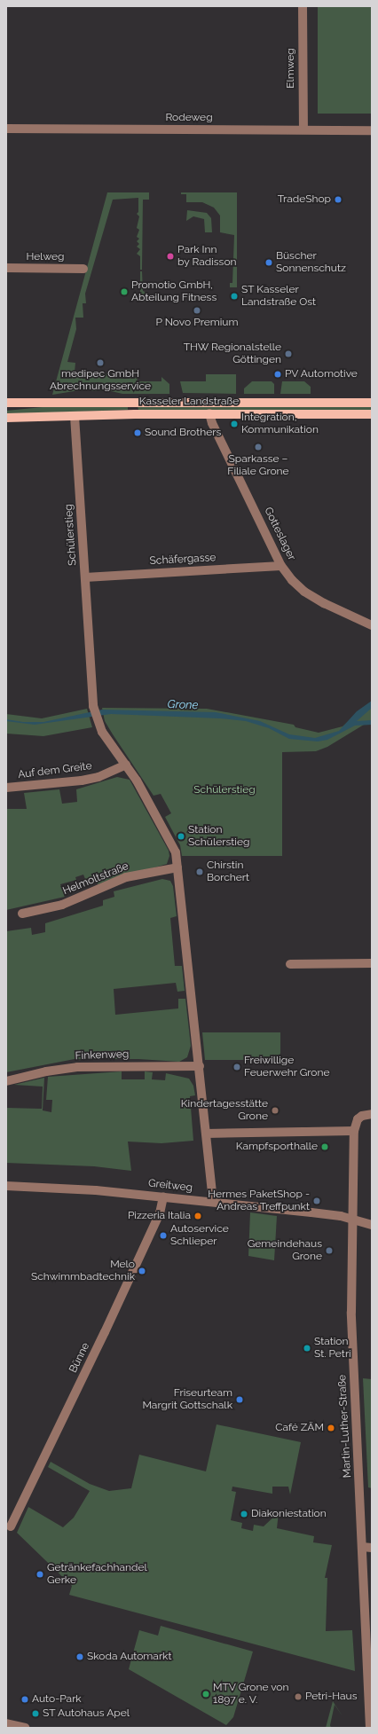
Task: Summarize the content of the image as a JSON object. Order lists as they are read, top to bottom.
{
  "streets": {
    "main road": ["Kasseler Landstraße"],
    "street": [
      "Elmweg",
      "Rodeweg",
      "Helweg",
      "Gotteslager",
      "Schülerstieg",
      "Schäfergasse",
      "Auf dem Greite",
      "Helmoltstraße",
      "Finkenweg",
      "Greitweg",
      "Bünne",
      "Martin-Luther-Straße"
    ]
  },
  "crossings": [
    ["Elmweg", "Rodeweg"],
    ["Kasseler Landstraße", "Gotteslager"],
    ["Kasseler Landstraße", "Schülerstieg"],
    ["Gotteslager", "Schäfergasse"],
    ["Schülerstieg", "Schäfergasse"],
    ["Schülerstieg", "Auf dem Greite"],
    ["Schülerstieg", "Helmoltstraße"],
    ["Schülerstieg", "Finkenweg"],
    ["Schülerstieg", "Greitweg"],
    ["Greitweg", "Bünne"],
    ["Greitweg", "Martin-Luther-Straße"]
  ],
  "water": ["Grone"],
  "parks": ["Schülerstieg"],
  "places": [
    "TradeShop",
    "Park Inn by Radisson",
    "Büscher Sonnenschutz",
    "Promotio GmbH, Abteilung Fitness",
    "ST Kasseler Landstraße Ost",
    "P Novo Premium",
    "THW Regionalstelle Göttingen",
    "medipec GmbH Abrechnungsservice",
    "PV Automotive",
    "Integration, Kommunikation",
    "Sound Brothers",
    "Sparkasse – Filiale Grone",
    "Station Schülerstieg",
    "Chirstin Borchert",
    "Freiwillige Feuerwehr Grone",
    "Kindertagesstätte Grone",
    "Kampfsporthalle",
    "Hermes PaketShop - Andreas Treffpunkt",
    "Pizzeria Italia",
    "Autoservice Schlieper",
    "Gemeindehaus Grone",
    "Melo Schwimmbadtechnik",
    "Station St. Petri",
    "Friseurteam Margrit Gottschalk",
    "Café ZÄM",
    "Diakoniestation",
    "Getränkefachhandel Gerke",
    "Skoda Automarkt",
    "MTV Grone von 1897 e. V.",
    "Petri-Haus",
    "Auto-Park",
    "ST Autohaus Apel"
  ]
}
